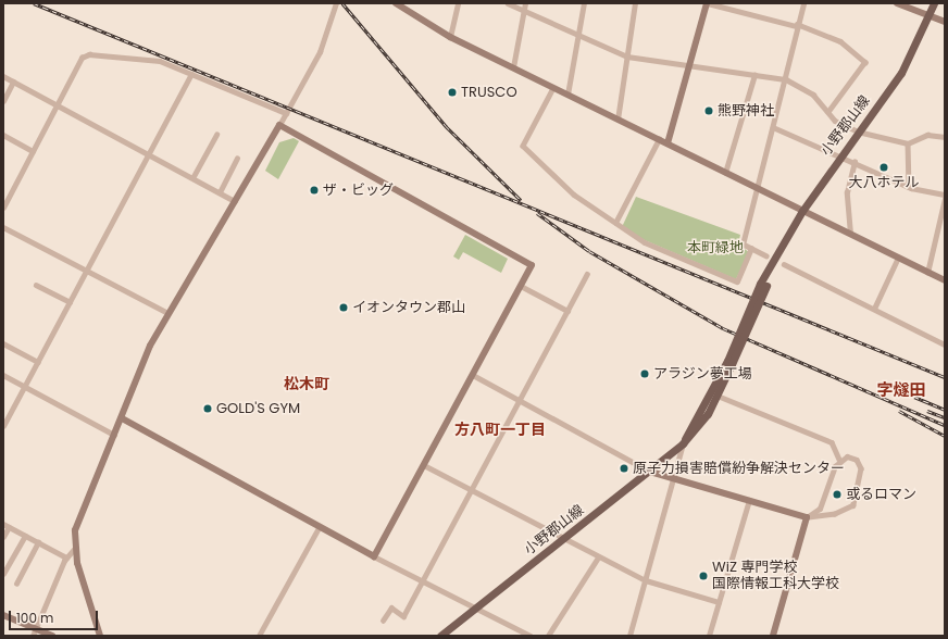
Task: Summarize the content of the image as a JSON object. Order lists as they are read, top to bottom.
{
  "streets": {
    "main road": ["小野郡山線"]
  },
  "districts": ["松木町", "字燧田", "方八町一丁目"],
  "parks": ["本町緑地"],
  "places": [
    "TRUSCO",
    "熊野神社",
    "大八ホテル",
    "ザ・ビッグ",
    "イオンタウン郡山",
    "アラジン夢工場",
    "GOLD'S GYM",
    "原子力損害賠償紛争解決センター",
    "或るロマン",
    "WiZ 専門学校 国際情報工科大学校"
  ],
  "scale_bar": "100 m"
}
